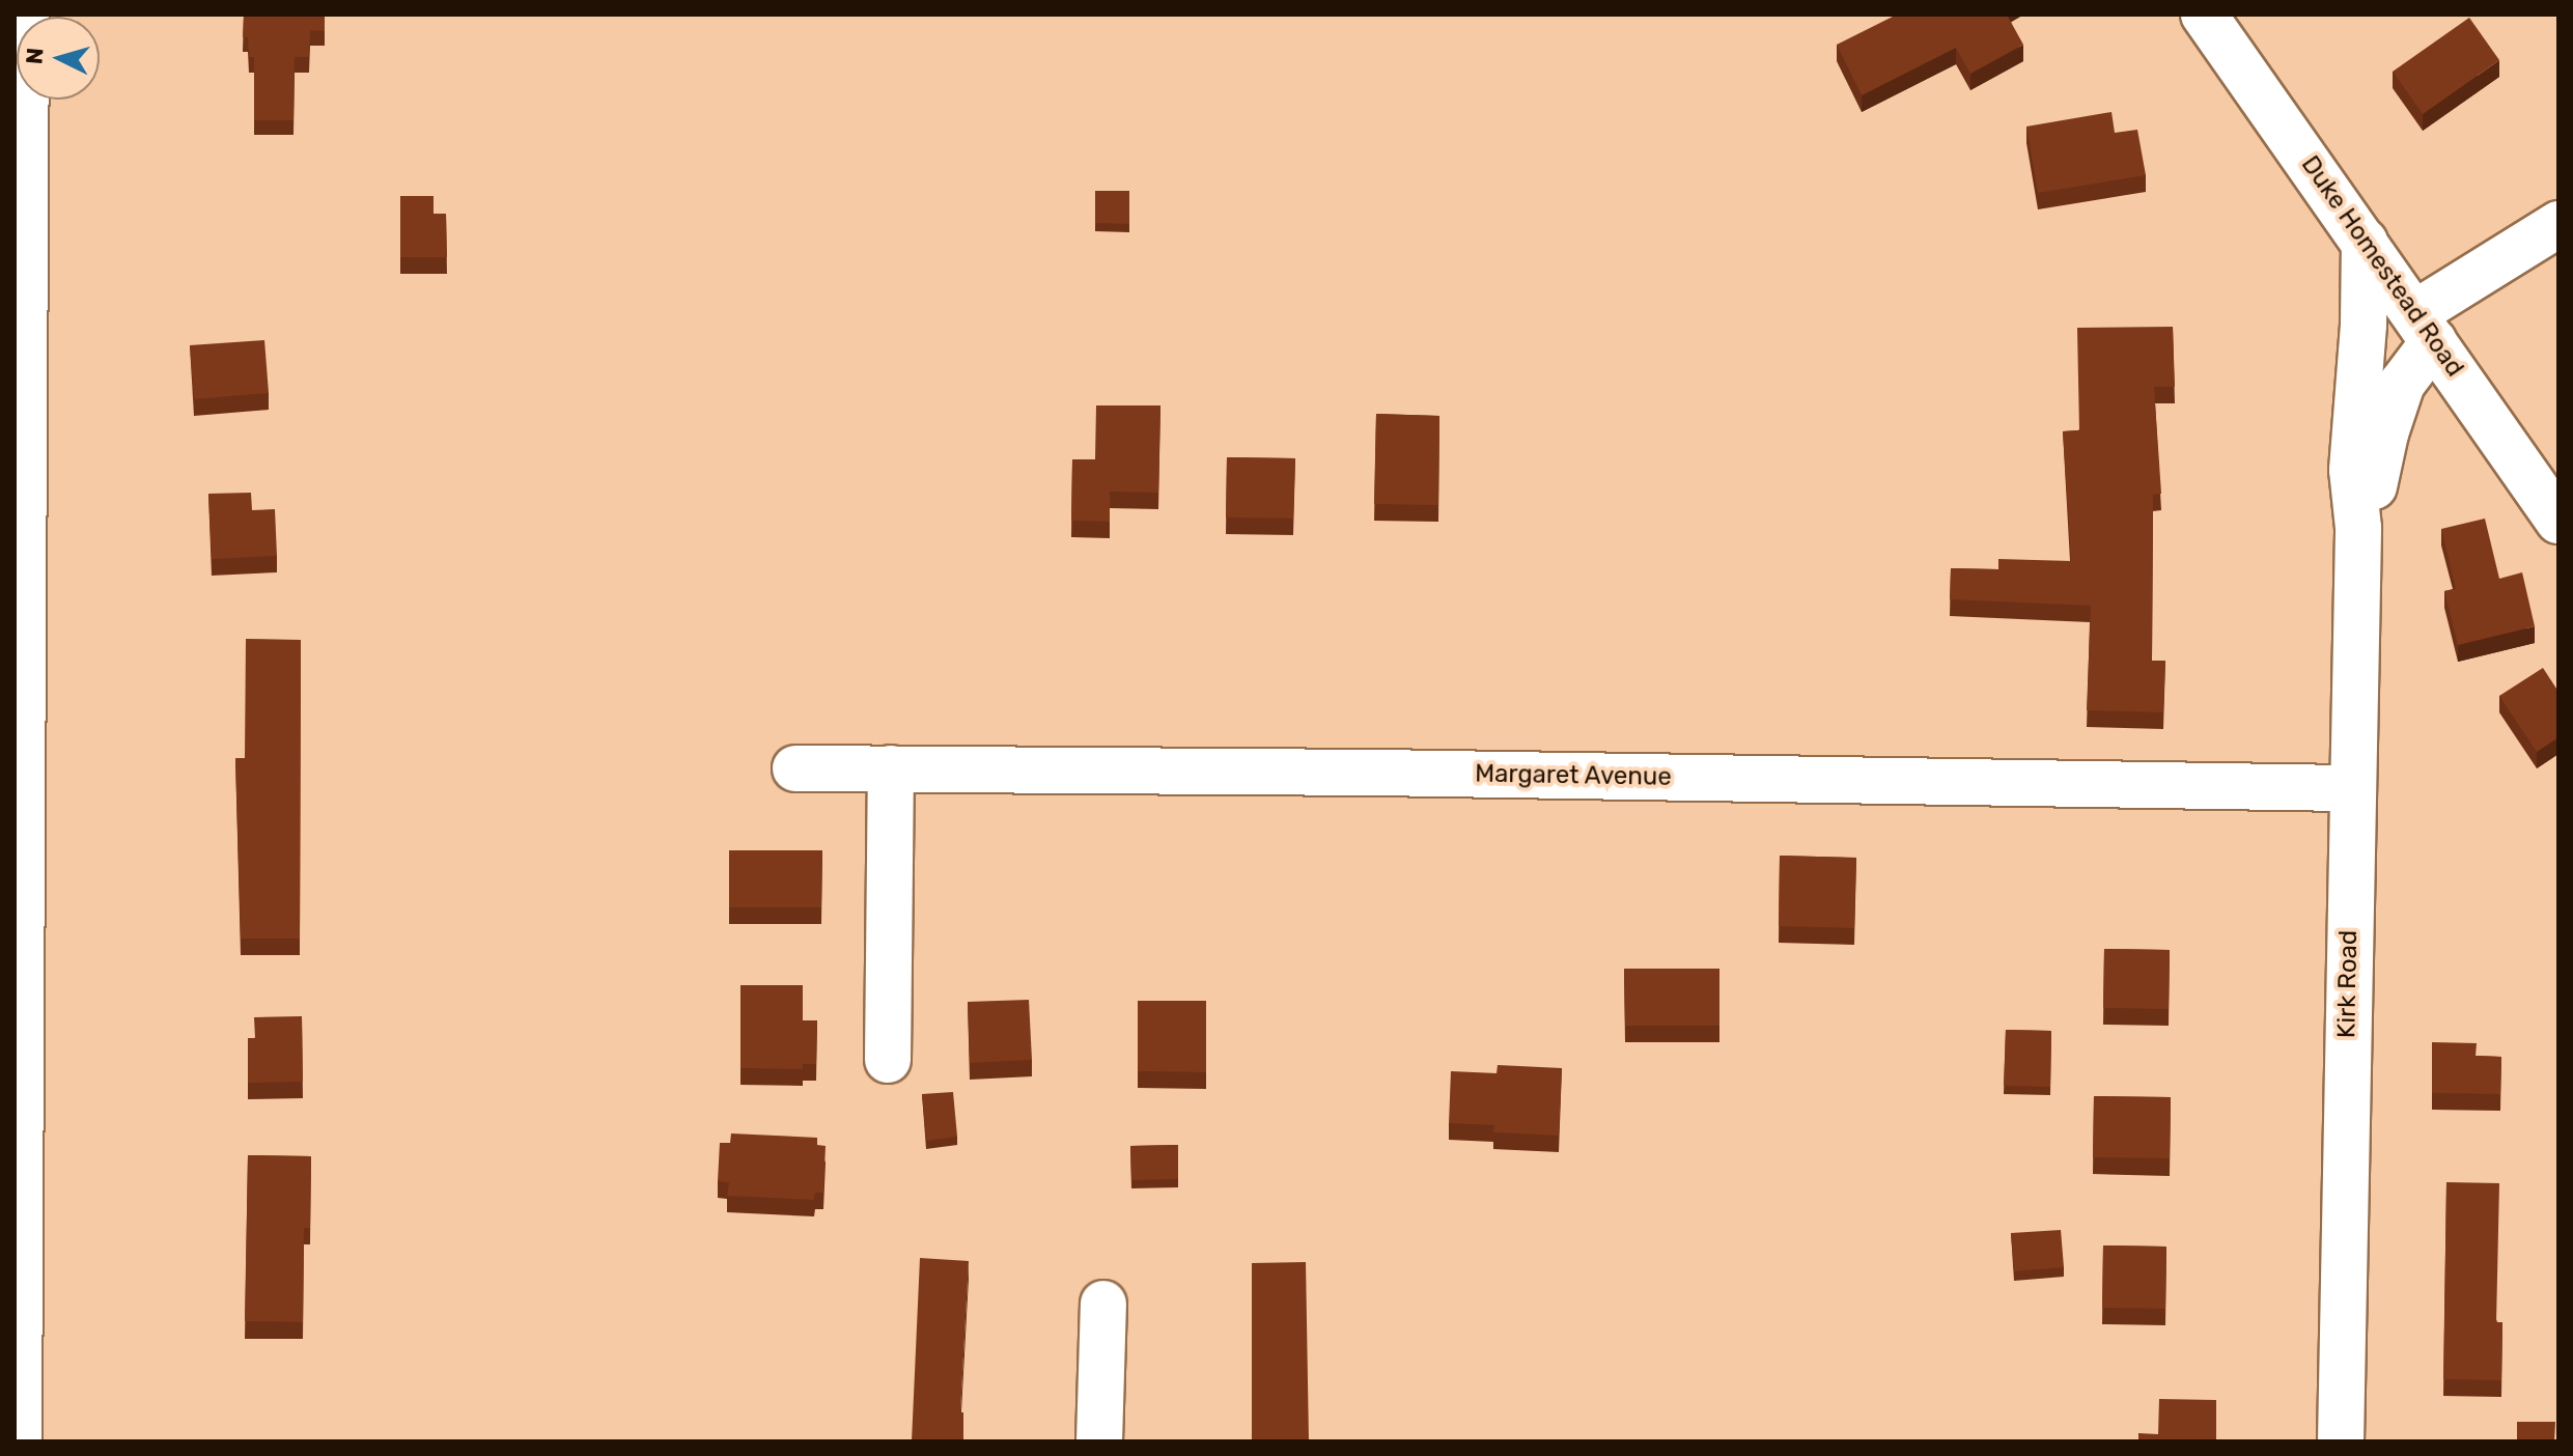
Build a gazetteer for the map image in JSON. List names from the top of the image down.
{
  "streets": {
    "street": ["Duke Homestead Road", "Margaret Avenue", "Kirk Road"]
  },
  "crossings": [
    ["Duke Homestead Road", "Kirk Road"],
    ["Margaret Avenue", "Kirk Road"]
  ],
  "north": "left"
}
